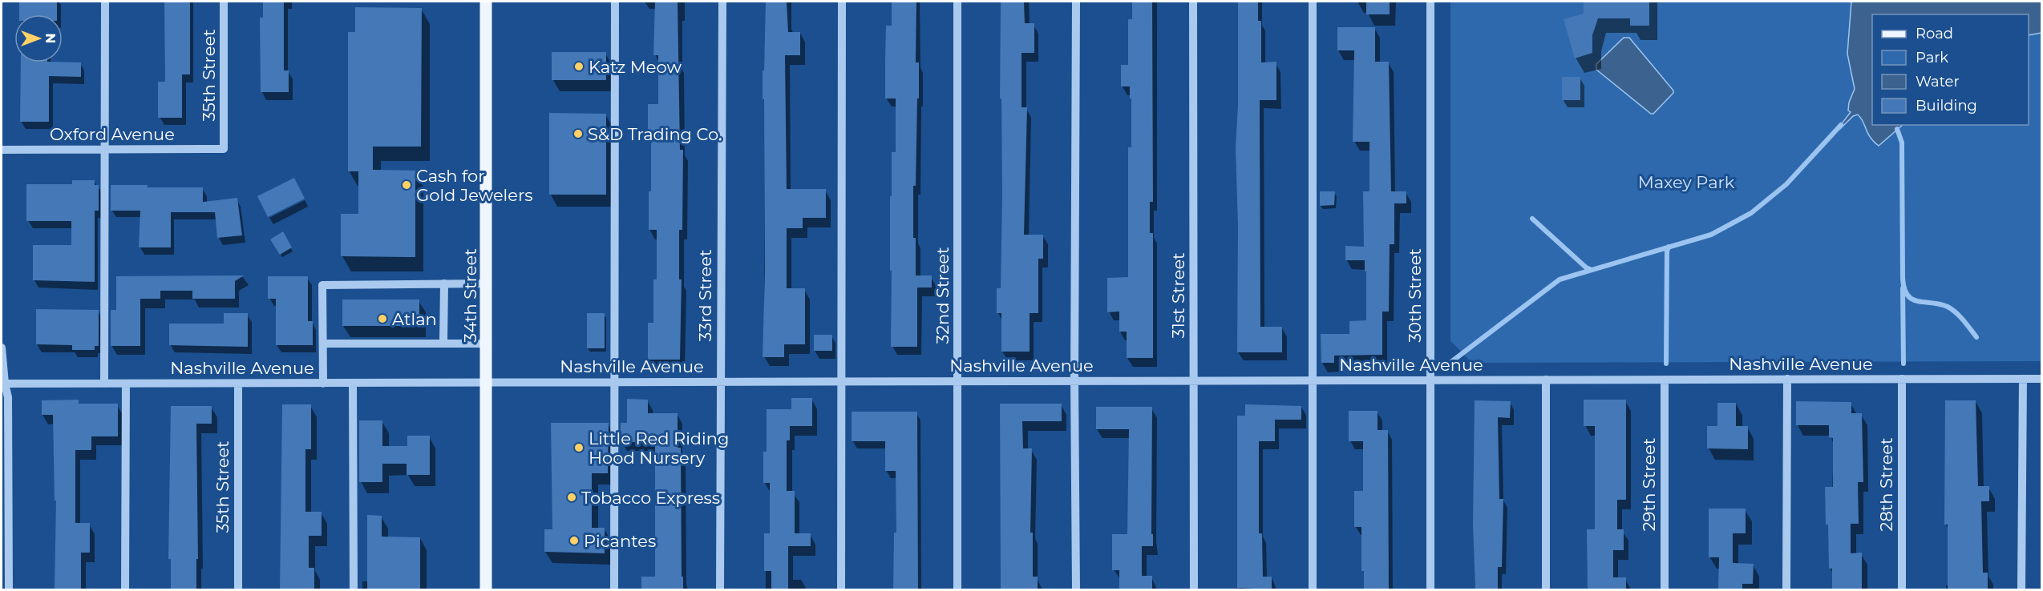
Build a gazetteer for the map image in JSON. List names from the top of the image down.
{
  "streets": {
    "main road": ["34th Street"],
    "street": [
      "35th Street",
      "Oxford Avenue",
      "33rd Street",
      "32nd Street",
      "31st Street",
      "30th Street",
      "Nashville Avenue",
      "29th Street",
      "28th Street"
    ]
  },
  "crossings": [
    ["35th Street", "Oxford Avenue"],
    ["35th Street", "Nashville Avenue"],
    ["34th Street", "Nashville Avenue"],
    ["33rd Street", "Nashville Avenue"],
    ["32nd Street", "Nashville Avenue"],
    ["31st Street", "Nashville Avenue"],
    ["30th Street", "Nashville Avenue"],
    ["Nashville Avenue", "29th Street"],
    ["Nashville Avenue", "28th Street"]
  ],
  "parks": ["Maxey Park"],
  "places": [
    "Katz Meow",
    "S&D Trading Co.",
    "Cash for Gold Jewelers",
    "Atlan",
    "Little Red Riding Hood Nursery",
    "Tobacco Express",
    "Picantes"
  ],
  "legend": [
    "Road",
    "Park",
    "Water",
    "Building"
  ],
  "north": "right"
}
